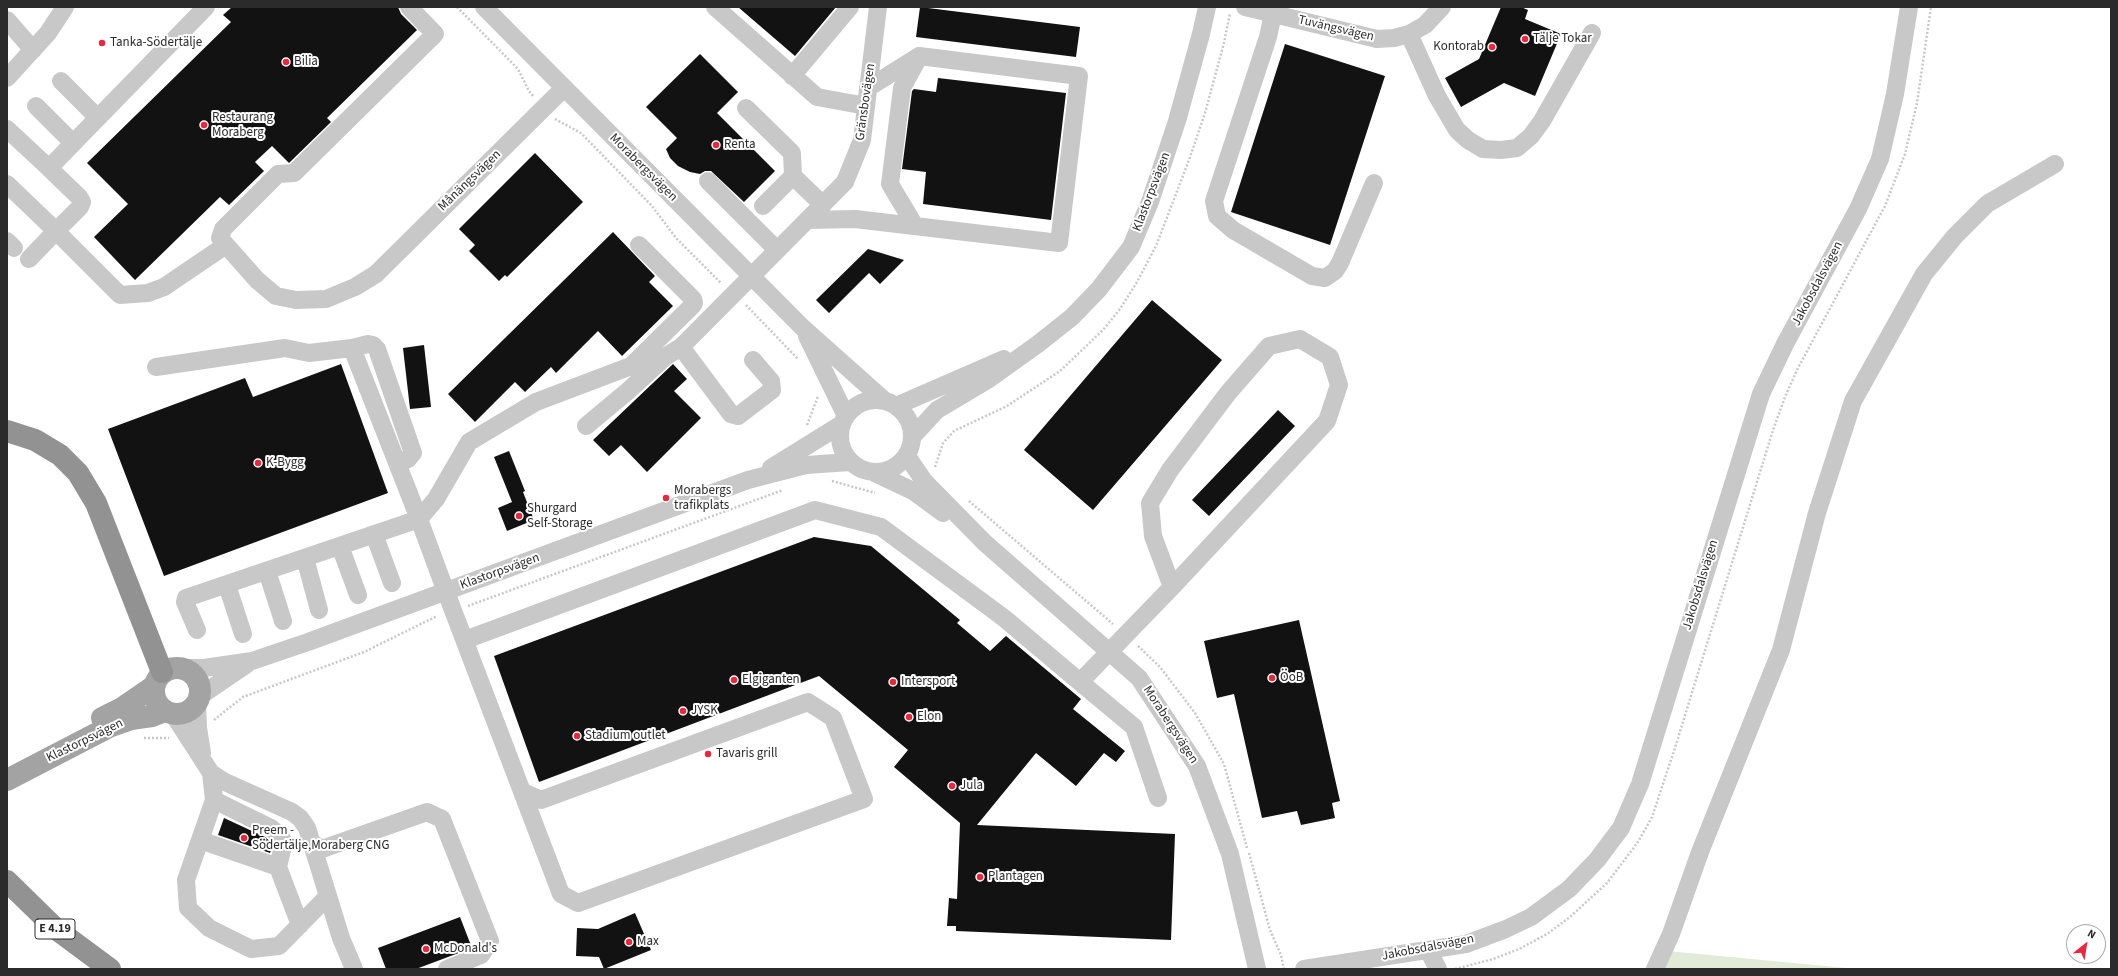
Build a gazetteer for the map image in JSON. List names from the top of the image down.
{
  "streets": {
    "highway": ["E 4.19"],
    "main road": ["Klastorpsvägen"],
    "street": [
      "Tuvängsvägen",
      "Gränsbovägen",
      "Morabergsvägen",
      "Månängsvägen",
      "Jakobsdalsvägen"
    ]
  },
  "crossings": [
    ["Gränsbovägen", "Morabergsvägen"],
    ["Morabergsvägen", "Månängsvägen"],
    ["Morabergsvägen", "Klastorpsvägen"]
  ],
  "places": [
    "Tälje Tokar",
    "Tanka-Södertälje",
    "Kontorab",
    "Bilia",
    "Restaurang Moraberg",
    "Renta",
    "K-Bygg",
    "Morabergs trafikplats",
    "Shurgard Self-Storage",
    "ÖoB",
    "Elgiganten",
    "Intersport",
    "JYSK",
    "Elon",
    "Stadium outlet",
    "Tavaris grill",
    "Jula",
    "Preem - Södertälje,Moraberg CNG",
    "Plantagen",
    "Max",
    "McDonald's"
  ],
  "north": "top right"
}
